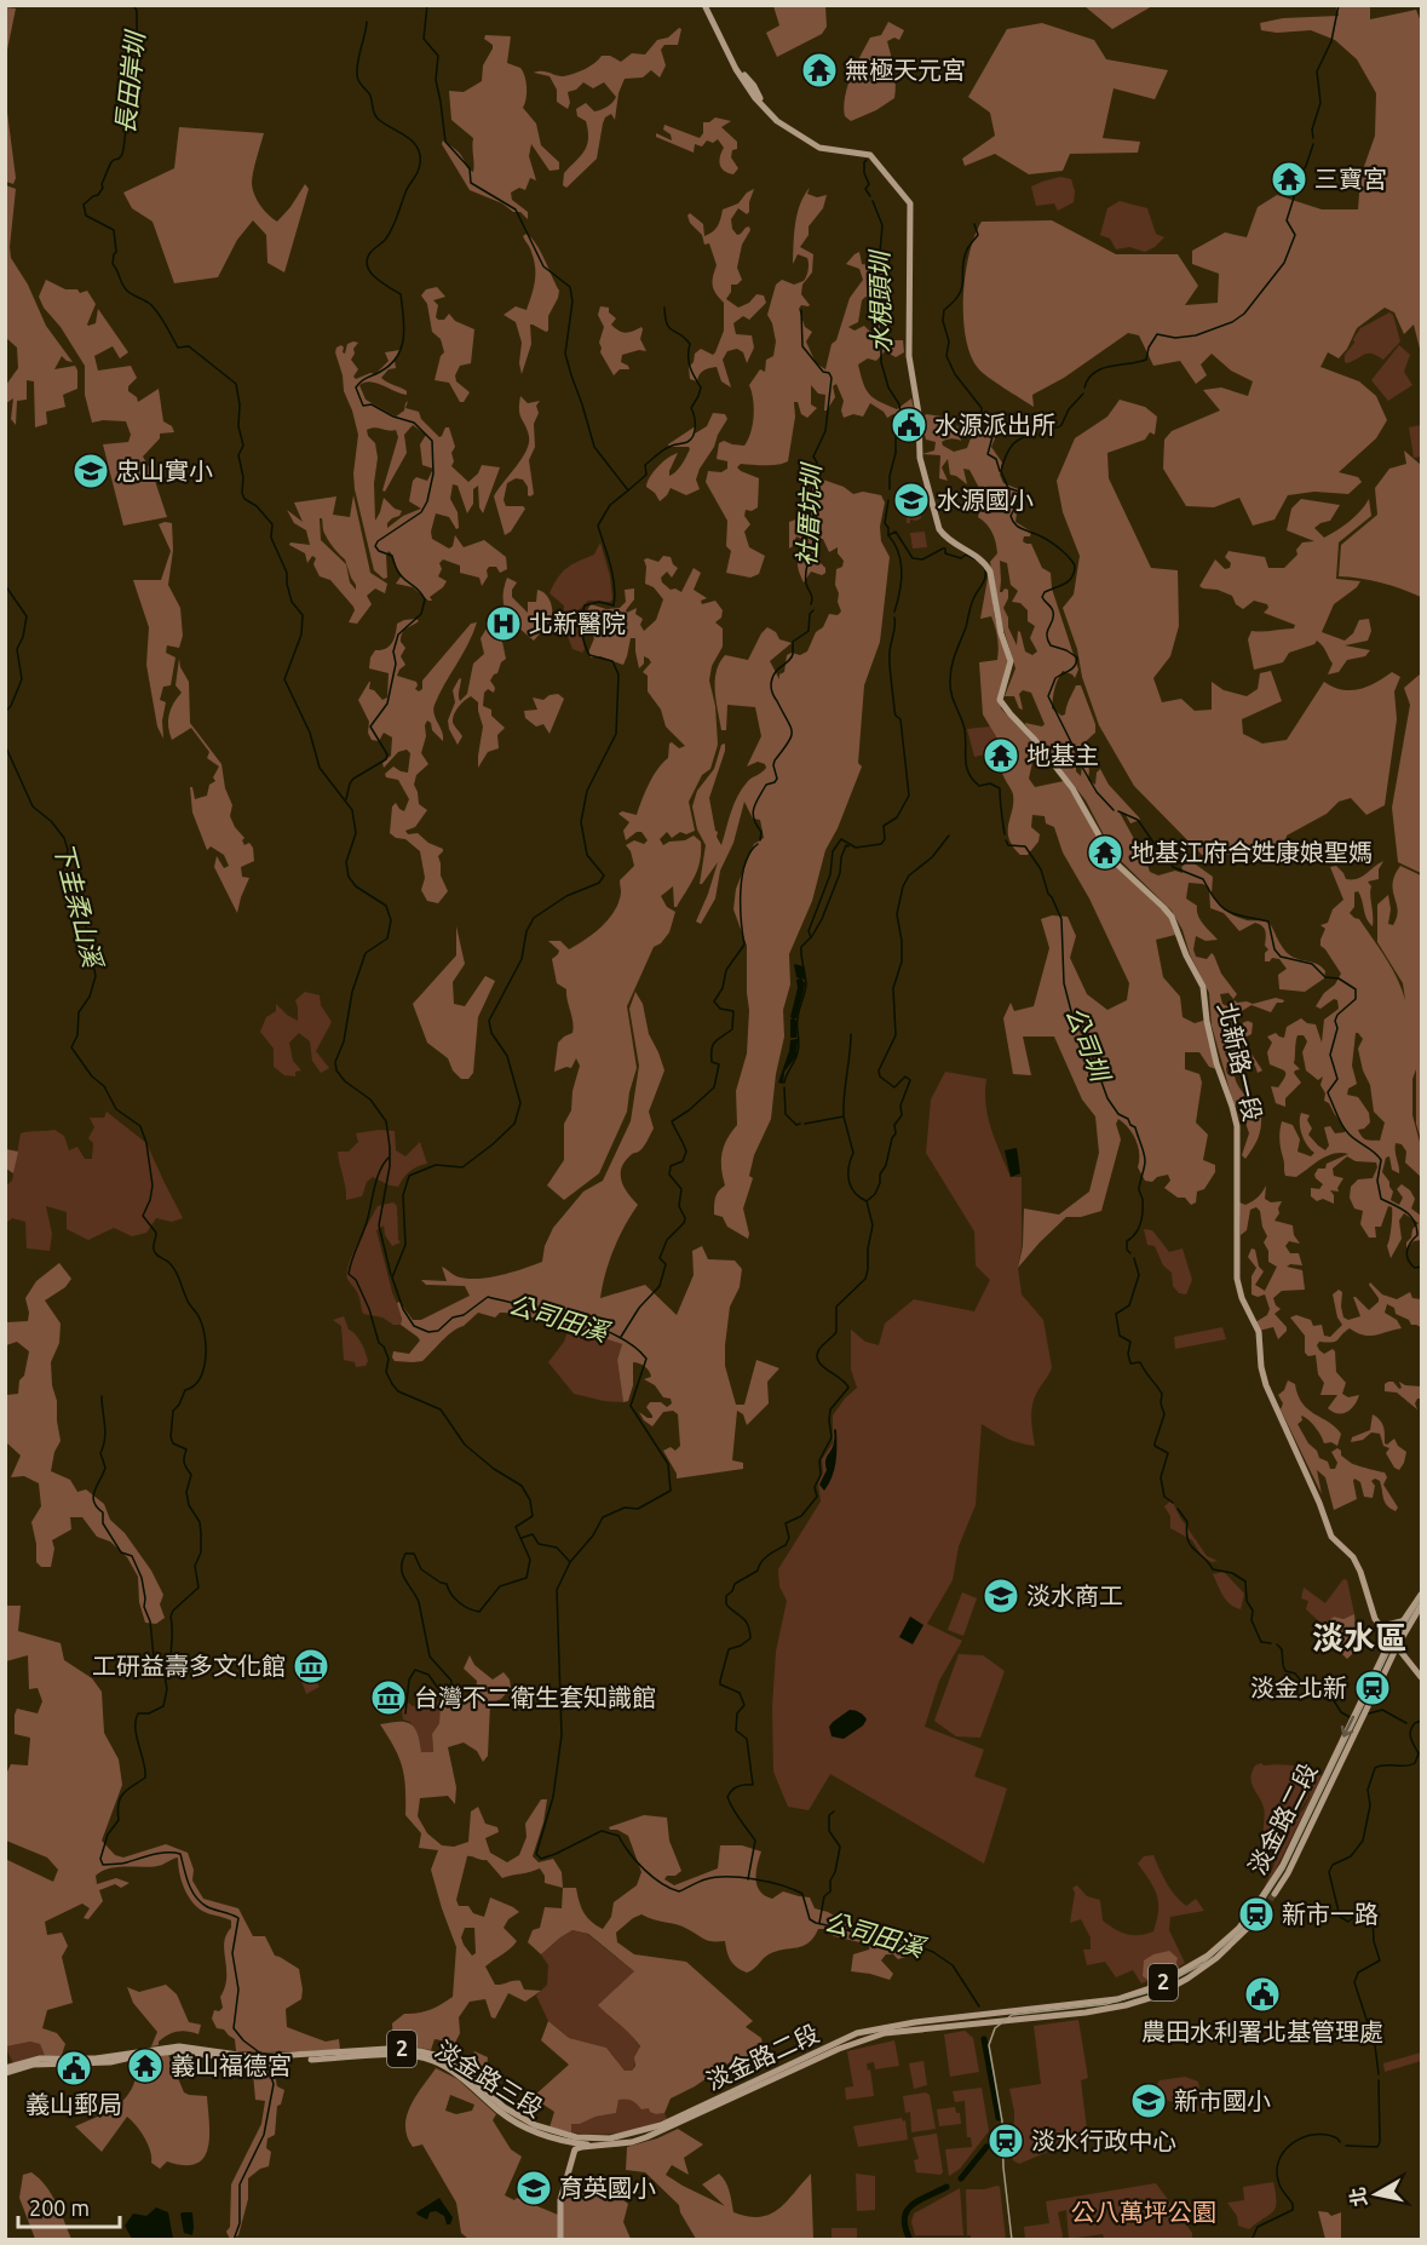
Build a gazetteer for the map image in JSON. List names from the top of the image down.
{
  "streets": {
    "main road": [
      "北新路一段",
      "淡金路二段",
      "2",
      "淡金路三段"
    ]
  },
  "crossings": [
    ["北新路一段", "淡金路二段"],
    ["北新路一段", "2"],
    ["淡金路二段", "2"],
    ["淡金路二段", "淡金路三段"],
    ["2", "淡金路三段"]
  ],
  "districts": ["淡水區"],
  "water": [
    "長田岸圳",
    "水梘頭圳",
    "社厝坑圳",
    "下圭柔山溪",
    "公司圳",
    "公司田溪"
  ],
  "parks": ["公八萬坪公園"],
  "places": {
    "temple": [
      "無極天元宮",
      "三寶宮",
      "地基主",
      "地基江府合姓康娘聖媽",
      "義山福德宮"
    ],
    "public building": ["水源派出所", "農田水利署北基管理處", "義山郵局"],
    "school or university": [
      "忠山實小",
      "水源國小",
      "淡水商工",
      "新市國小",
      "育英國小"
    ],
    "hospital": ["北新醫院"],
    "museum": ["工研益壽多文化館", "台灣不二衛生套知識館"],
    "station": ["淡金北新", "新市一路", "淡水行政中心"]
  },
  "scale_bar": "200 m",
  "north": "left"
}
